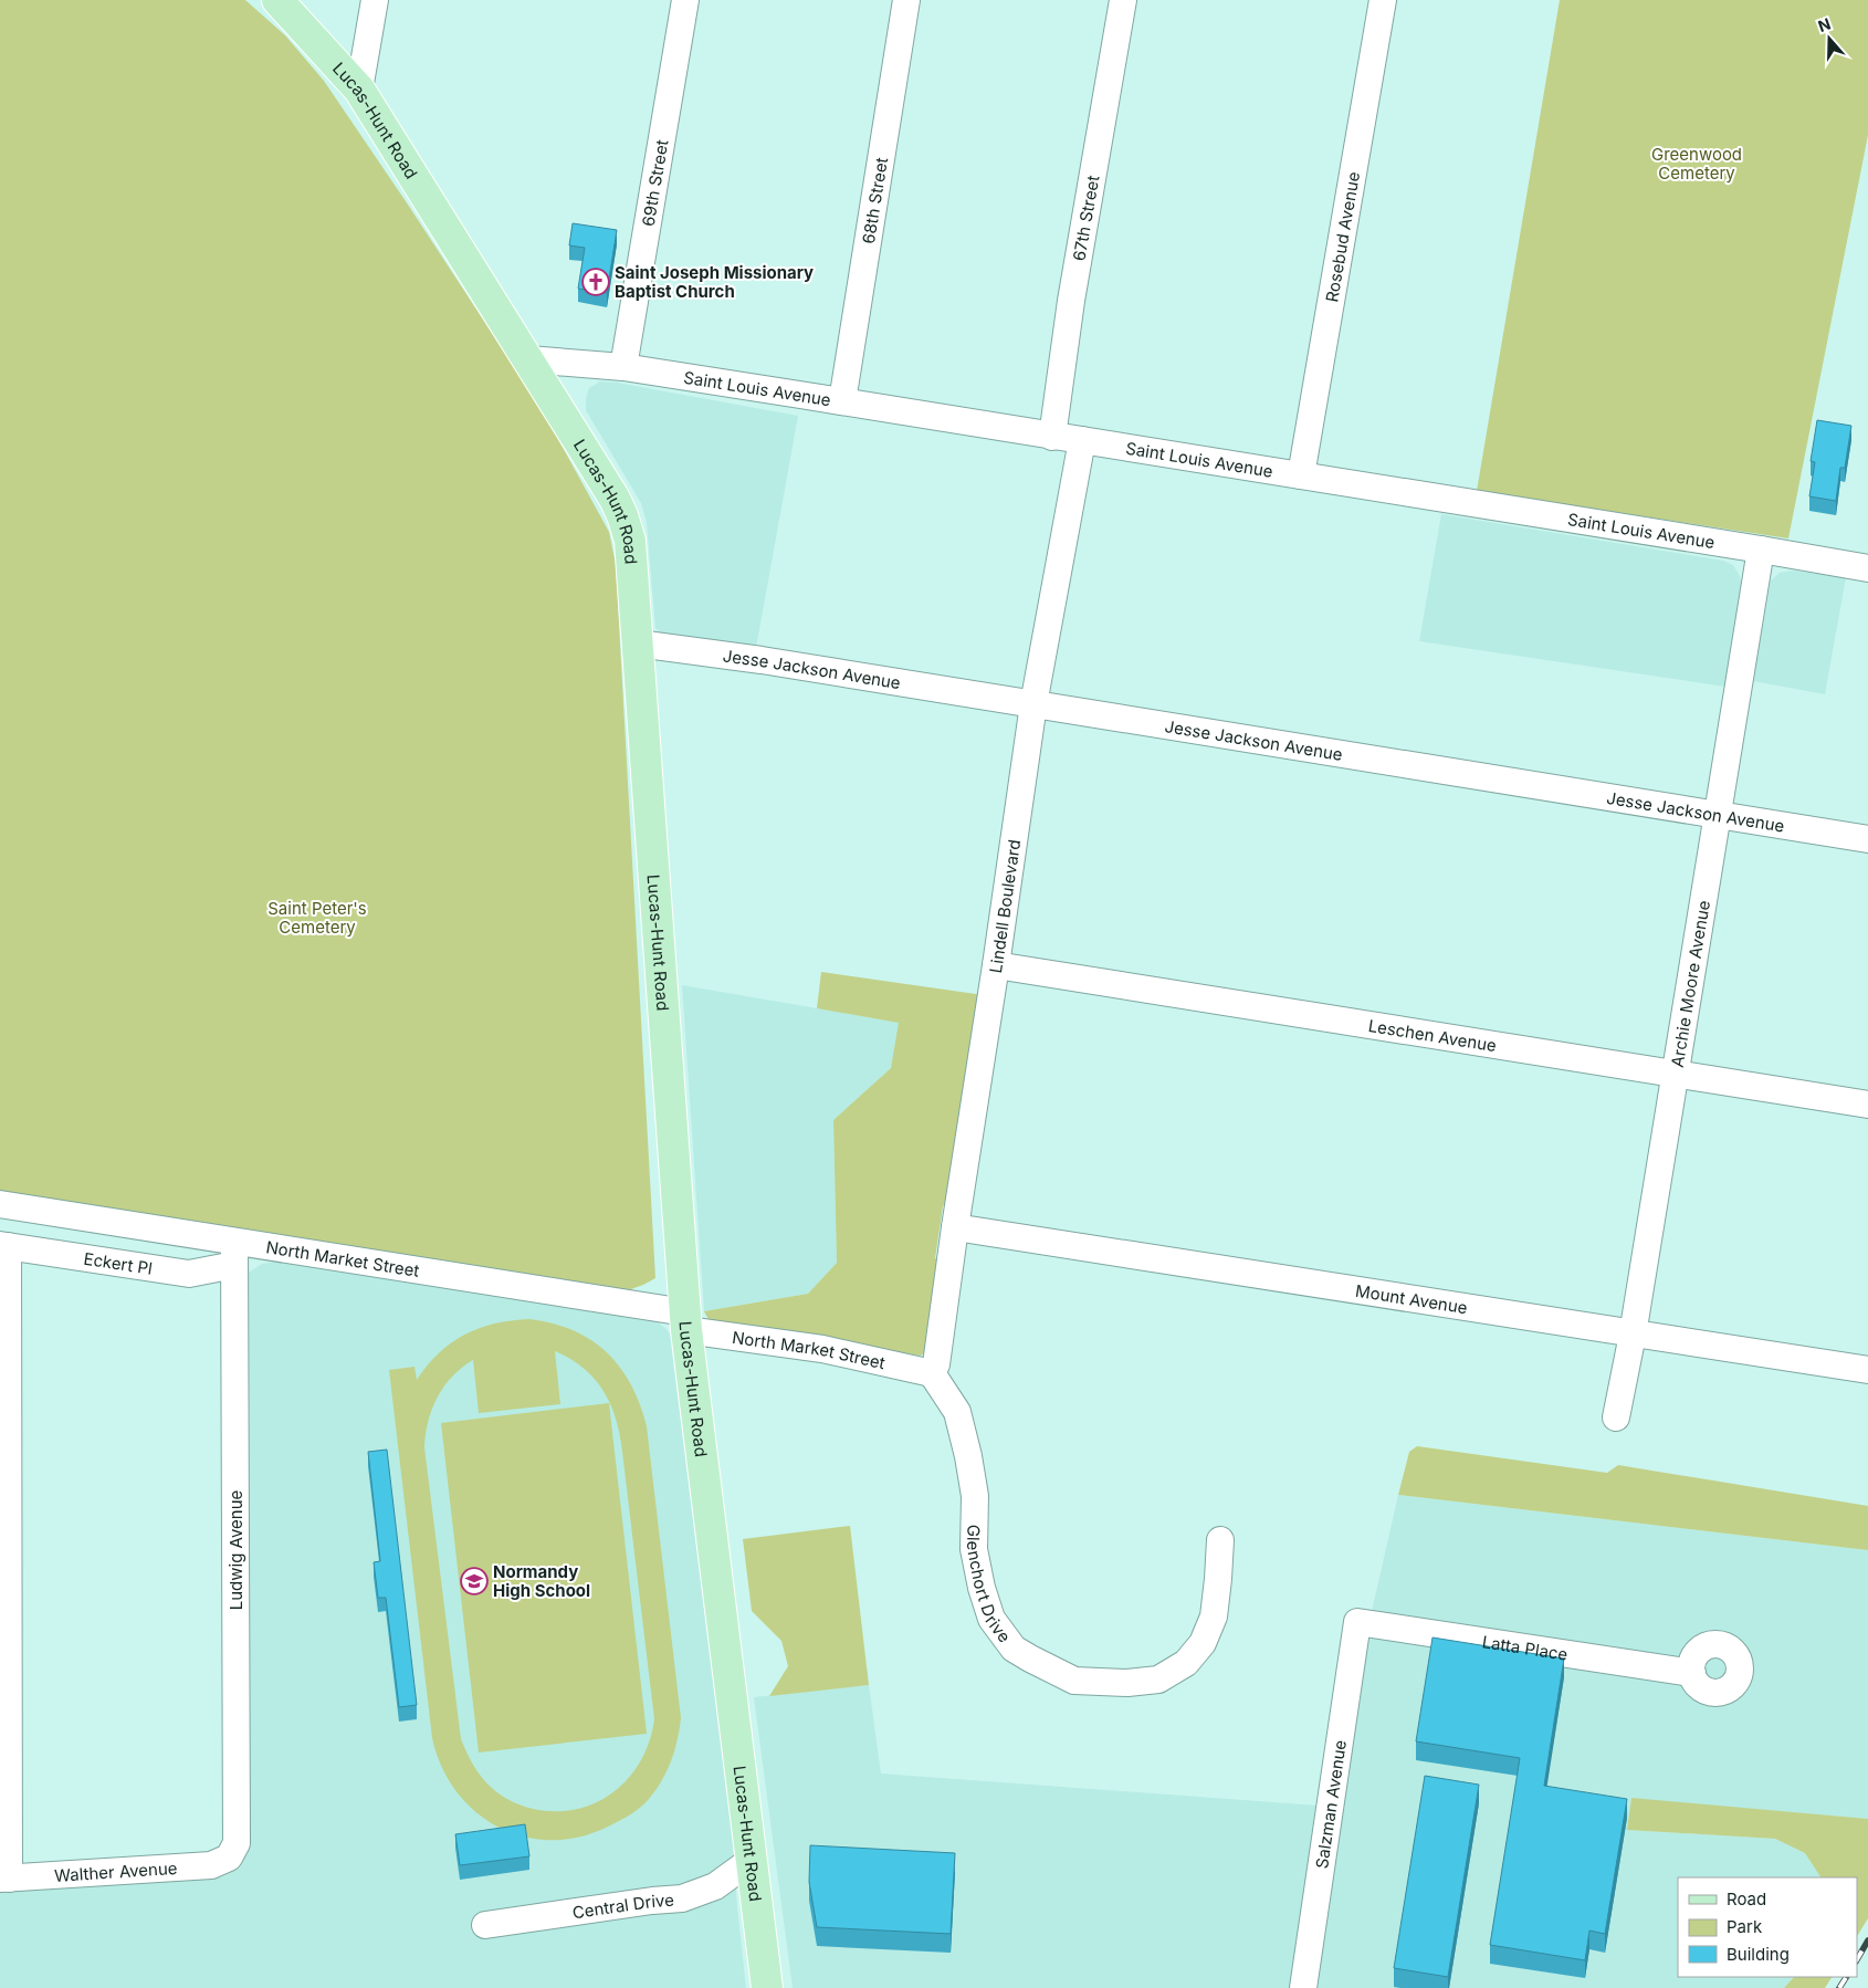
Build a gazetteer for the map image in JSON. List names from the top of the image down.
{
  "streets": {
    "main road": ["Lucas-Hunt Road"],
    "street": [
      "69th Street",
      "68th Street",
      "67th Street",
      "Rosebud Avenue",
      "Saint Louis Avenue",
      "Jesse Jackson Avenue",
      "Lindell Boulevard",
      "Archie Moore Avenue",
      "Leschen Avenue",
      "North Market Street",
      "Eckert Pl",
      "Mount Avenue",
      "Ludwig Avenue",
      "Glenchort Drive",
      "Latta Place",
      "Salzman Avenue",
      "Walther Avenue",
      "Central Drive"
    ]
  },
  "crossings": [
    ["Lucas-Hunt Road", "Saint Louis Avenue"],
    ["Lucas-Hunt Road", "Jesse Jackson Avenue"],
    ["Lucas-Hunt Road", "North Market Street"],
    ["Lucas-Hunt Road", "Central Drive"],
    ["69th Street", "Saint Louis Avenue"],
    ["68th Street", "Saint Louis Avenue"],
    ["67th Street", "Saint Louis Avenue"],
    ["Rosebud Avenue", "Saint Louis Avenue"],
    ["Saint Louis Avenue", "Lindell Boulevard"],
    ["Saint Louis Avenue", "Archie Moore Avenue"],
    ["Jesse Jackson Avenue", "Lindell Boulevard"],
    ["Jesse Jackson Avenue", "Archie Moore Avenue"],
    ["Lindell Boulevard", "Leschen Avenue"],
    ["Lindell Boulevard", "North Market Street"],
    ["Lindell Boulevard", "Mount Avenue"],
    ["Lindell Boulevard", "Glenchort Drive"],
    ["Archie Moore Avenue", "Leschen Avenue"],
    ["Archie Moore Avenue", "Mount Avenue"],
    ["North Market Street", "Eckert Pl"],
    ["North Market Street", "Ludwig Avenue"],
    ["North Market Street", "Glenchort Drive"],
    ["Eckert Pl", "Ludwig Avenue"],
    ["Ludwig Avenue", "Walther Avenue"],
    ["Latta Place", "Salzman Avenue"]
  ],
  "parks": ["Greenwood Cemetery", "Saint Peter's Cemetery"],
  "places": {
    "church": ["Saint Joseph Missionary Baptist Church"],
    "school or university": ["Normandy High School"]
  },
  "legend": ["Road", "Park", "Building"],
  "north": "top"
}
